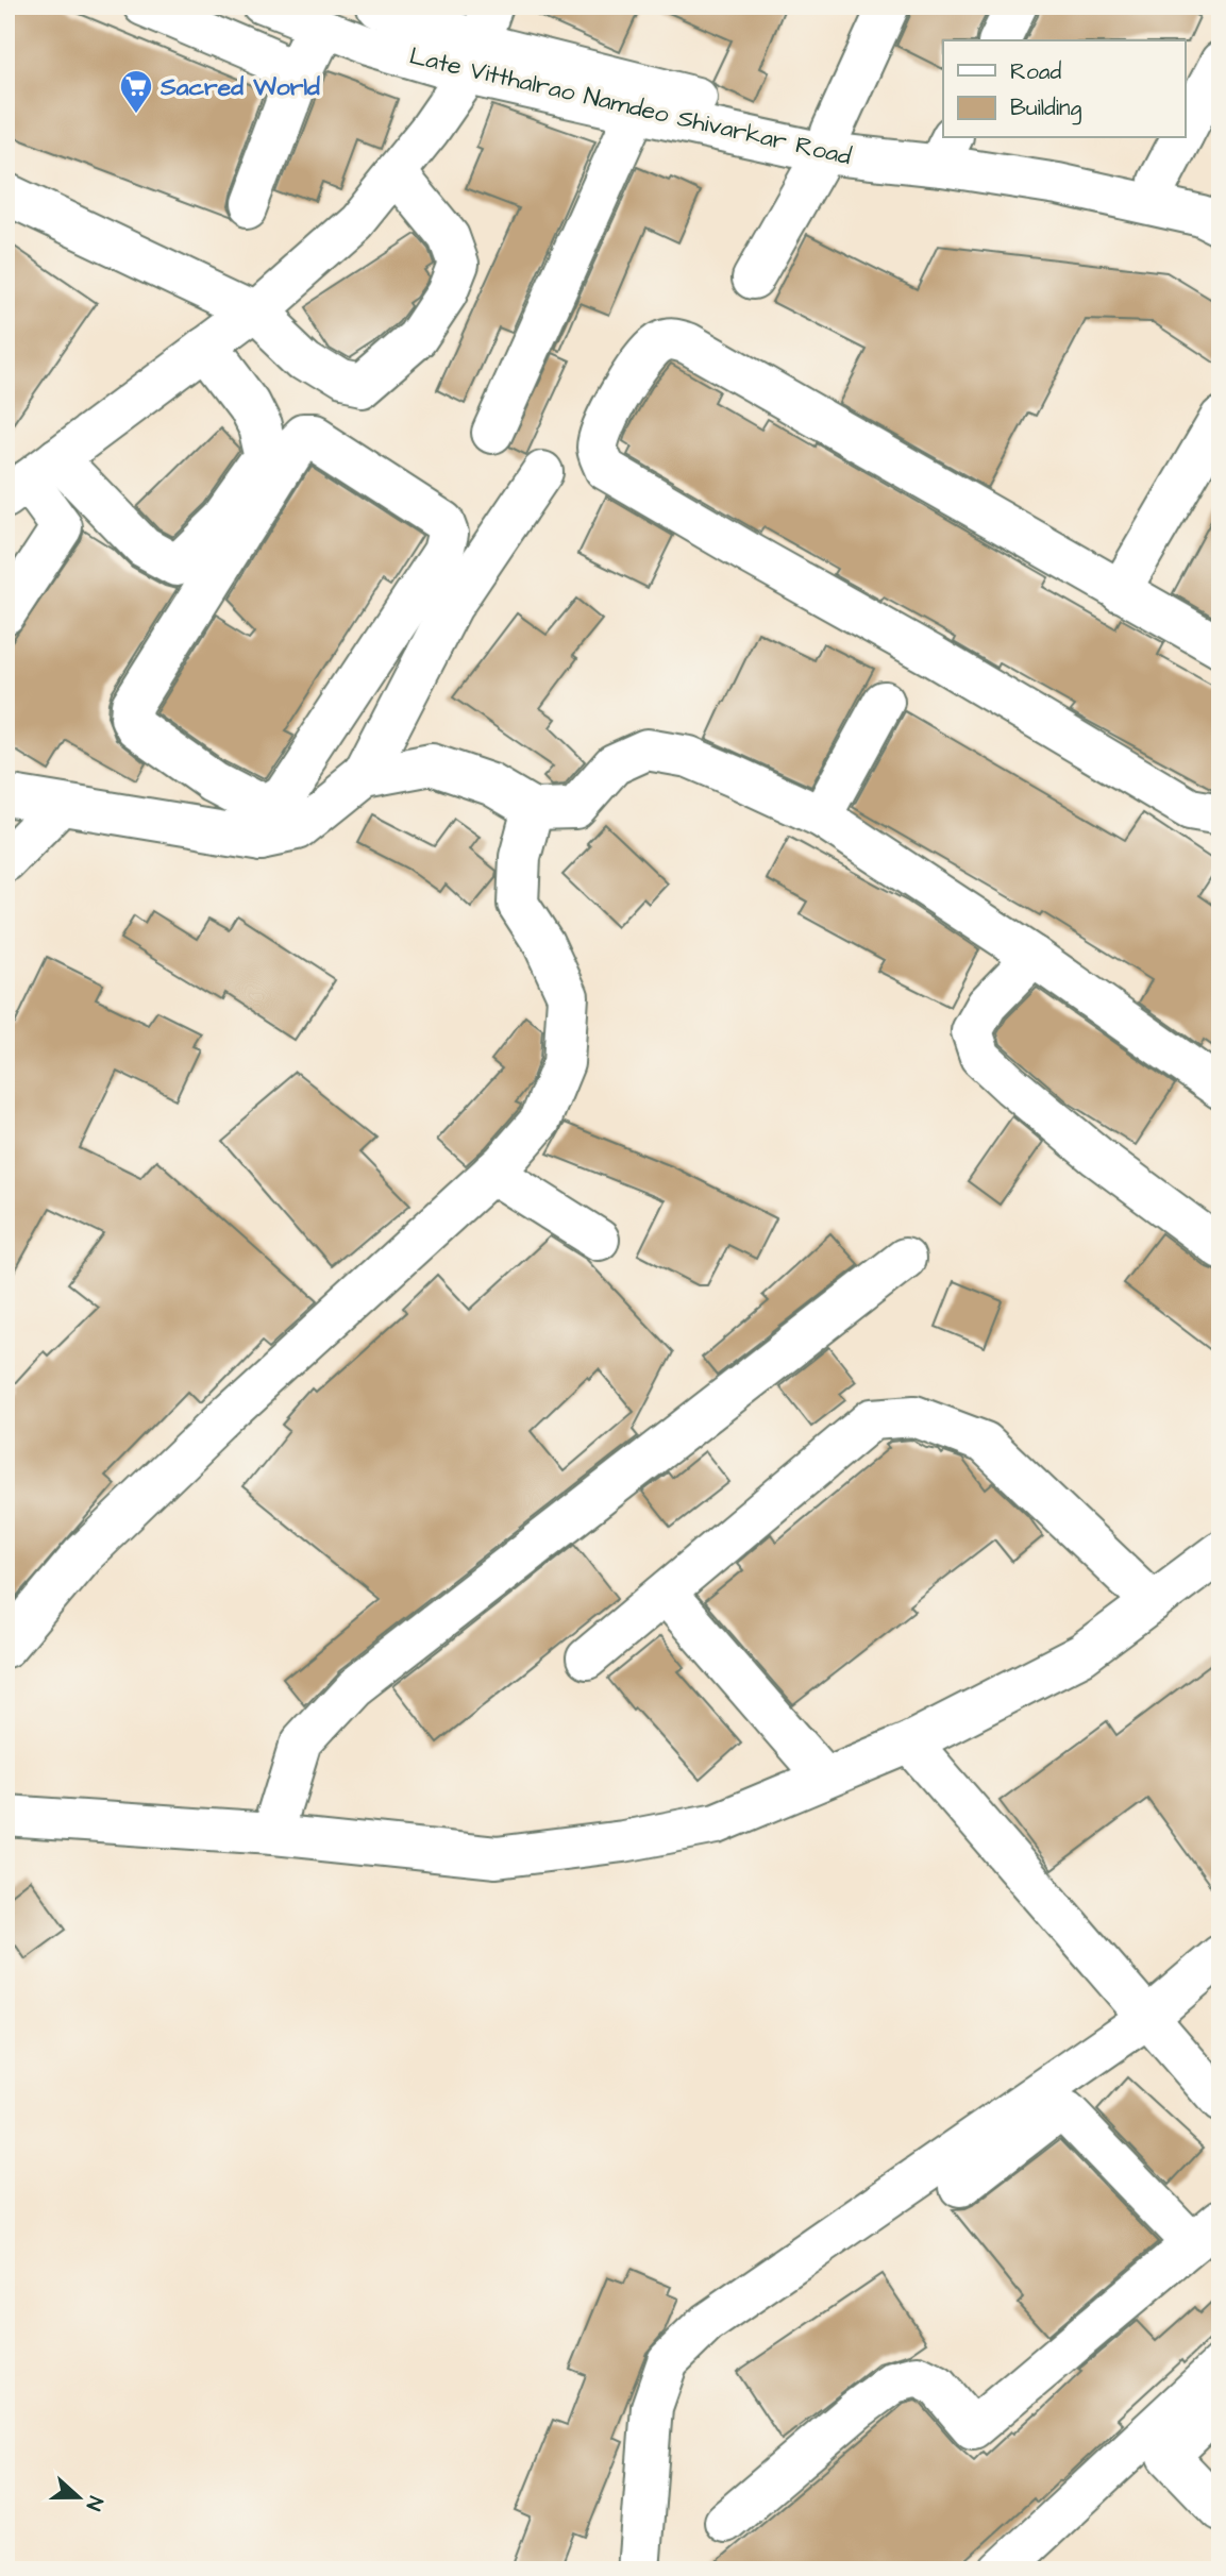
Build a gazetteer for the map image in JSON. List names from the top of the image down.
{
  "streets": {
    "street": ["Late Vitthalrao Namdeo Shivarkar Road"]
  },
  "places": {
    "supermarket": ["Sacred World"]
  },
  "legend": ["Road", "Building"],
  "north": "right"
}
